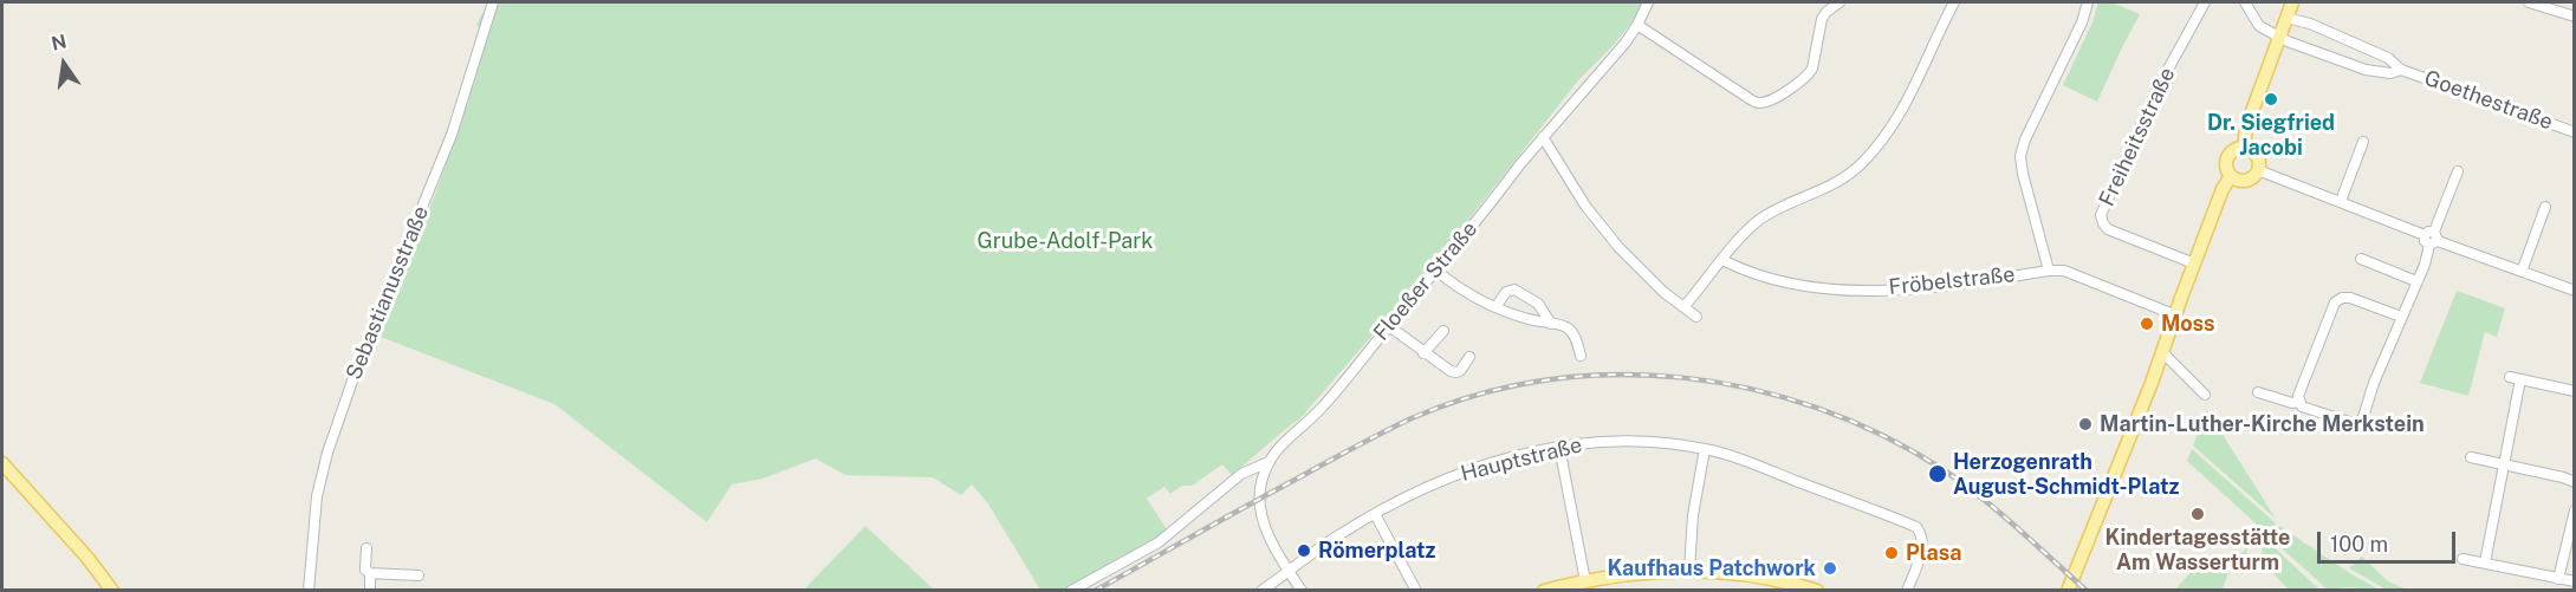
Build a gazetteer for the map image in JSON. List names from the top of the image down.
{
  "streets": {
    "street": [
      "Goethestraße",
      "Freiheitsstraße",
      "Floeßer Straße",
      "Fröbelstraße",
      "Sebastianusstraße",
      "Hauptstraße"
    ]
  },
  "crossings": [
    ["Floeßer Straße", "Hauptstraße"]
  ],
  "parks": ["Grube-Adolf-Park"],
  "places": [
    "Dr. Siegfried Jacobi",
    "Moss",
    "Martin-Luther-Kirche Merkstein",
    "Herzogenrath August-Schmidt-Platz",
    "Kindertagesstätte Am Wasserturm",
    "Römerplatz",
    "Plasa",
    "Kaufhaus Patchwork"
  ],
  "scale_bar": "100 m",
  "north": "top"
}
